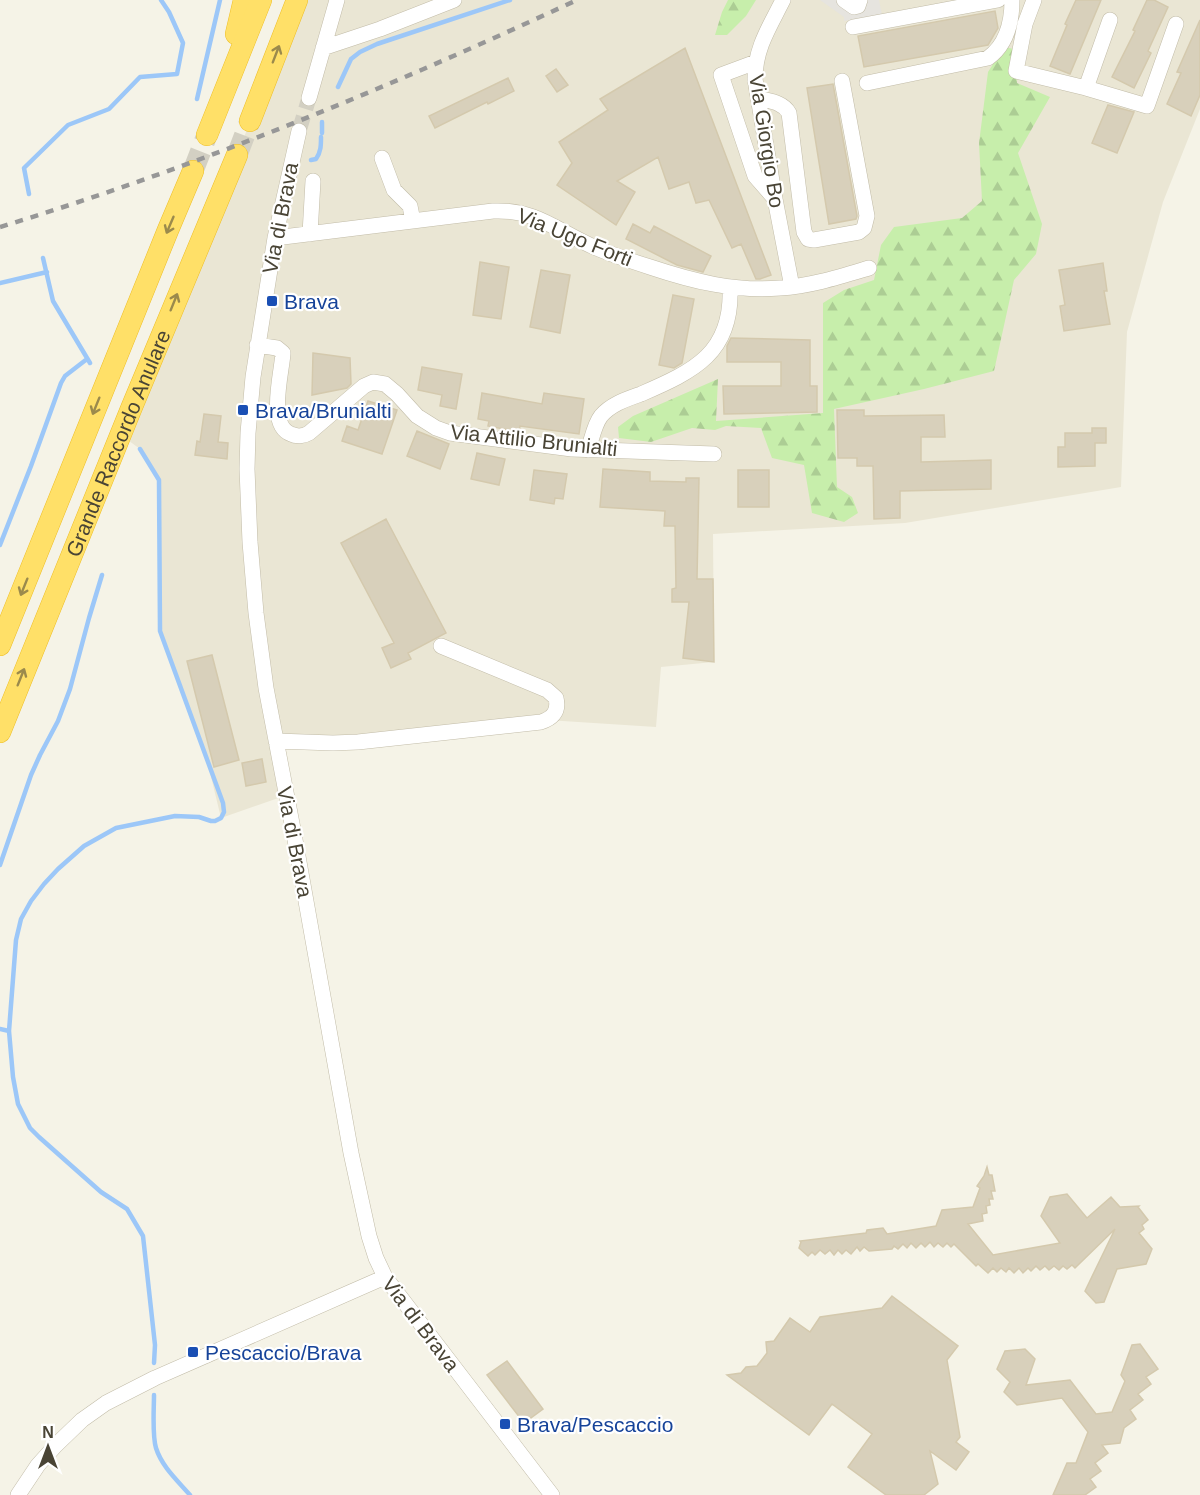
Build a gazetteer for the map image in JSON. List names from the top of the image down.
{
  "streets": {
    "highway": ["Grande Raccordo Anulare"],
    "street": [
      "Via Giorgio Bo",
      "Via di Brava",
      "Via Ugo Forti",
      "Via Attilio Brunialti"
    ]
  },
  "crossings": [
    ["Via Giorgio Bo", "Via Ugo Forti"],
    ["Via di Brava", "Via Ugo Forti"],
    ["Via di Brava", "Via Attilio Brunialti"]
  ],
  "places": {
    "transit": [
      "Brava",
      "Brava/Brunialti",
      "Pescaccio/Brava",
      "Brava/Pescaccio"
    ]
  },
  "north": "top"
}
